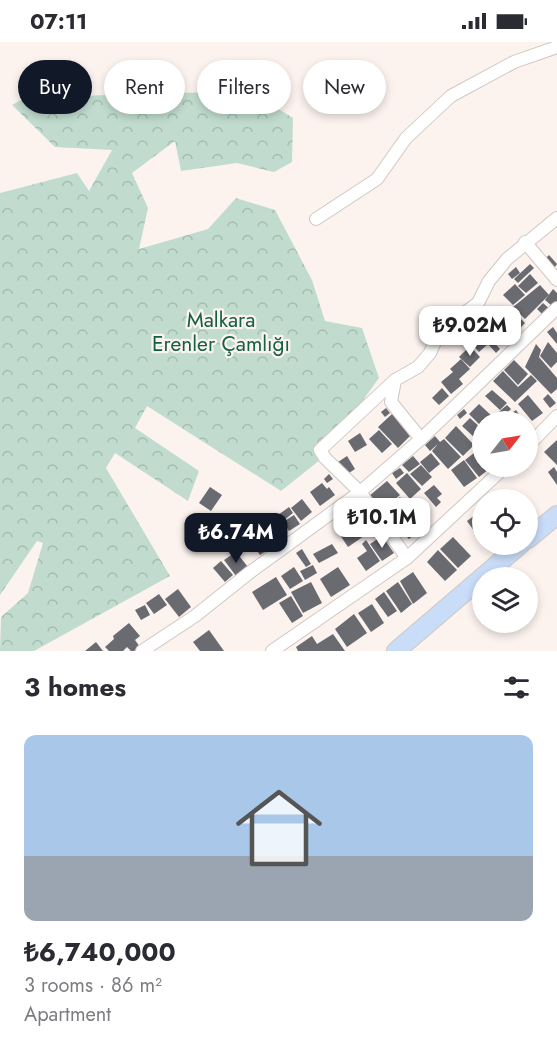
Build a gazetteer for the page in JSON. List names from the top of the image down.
{
  "parks": ["Malkara Erenler Çamlığı"],
  "north": "top right",
  "page": {
    "status": "07:11",
    "chip": [
      "Buy",
      "Rent",
      "Filters",
      "New"
    ],
    "price": ["₺9.02M", "₺10.1M", "₺6.74M"],
    "heading": "3 homes",
    "list": [
      {
        "name": "₺6,740,000",
        "note": "3 rooms · 86 m² · Apartment"
      }
    ]
  }
}
